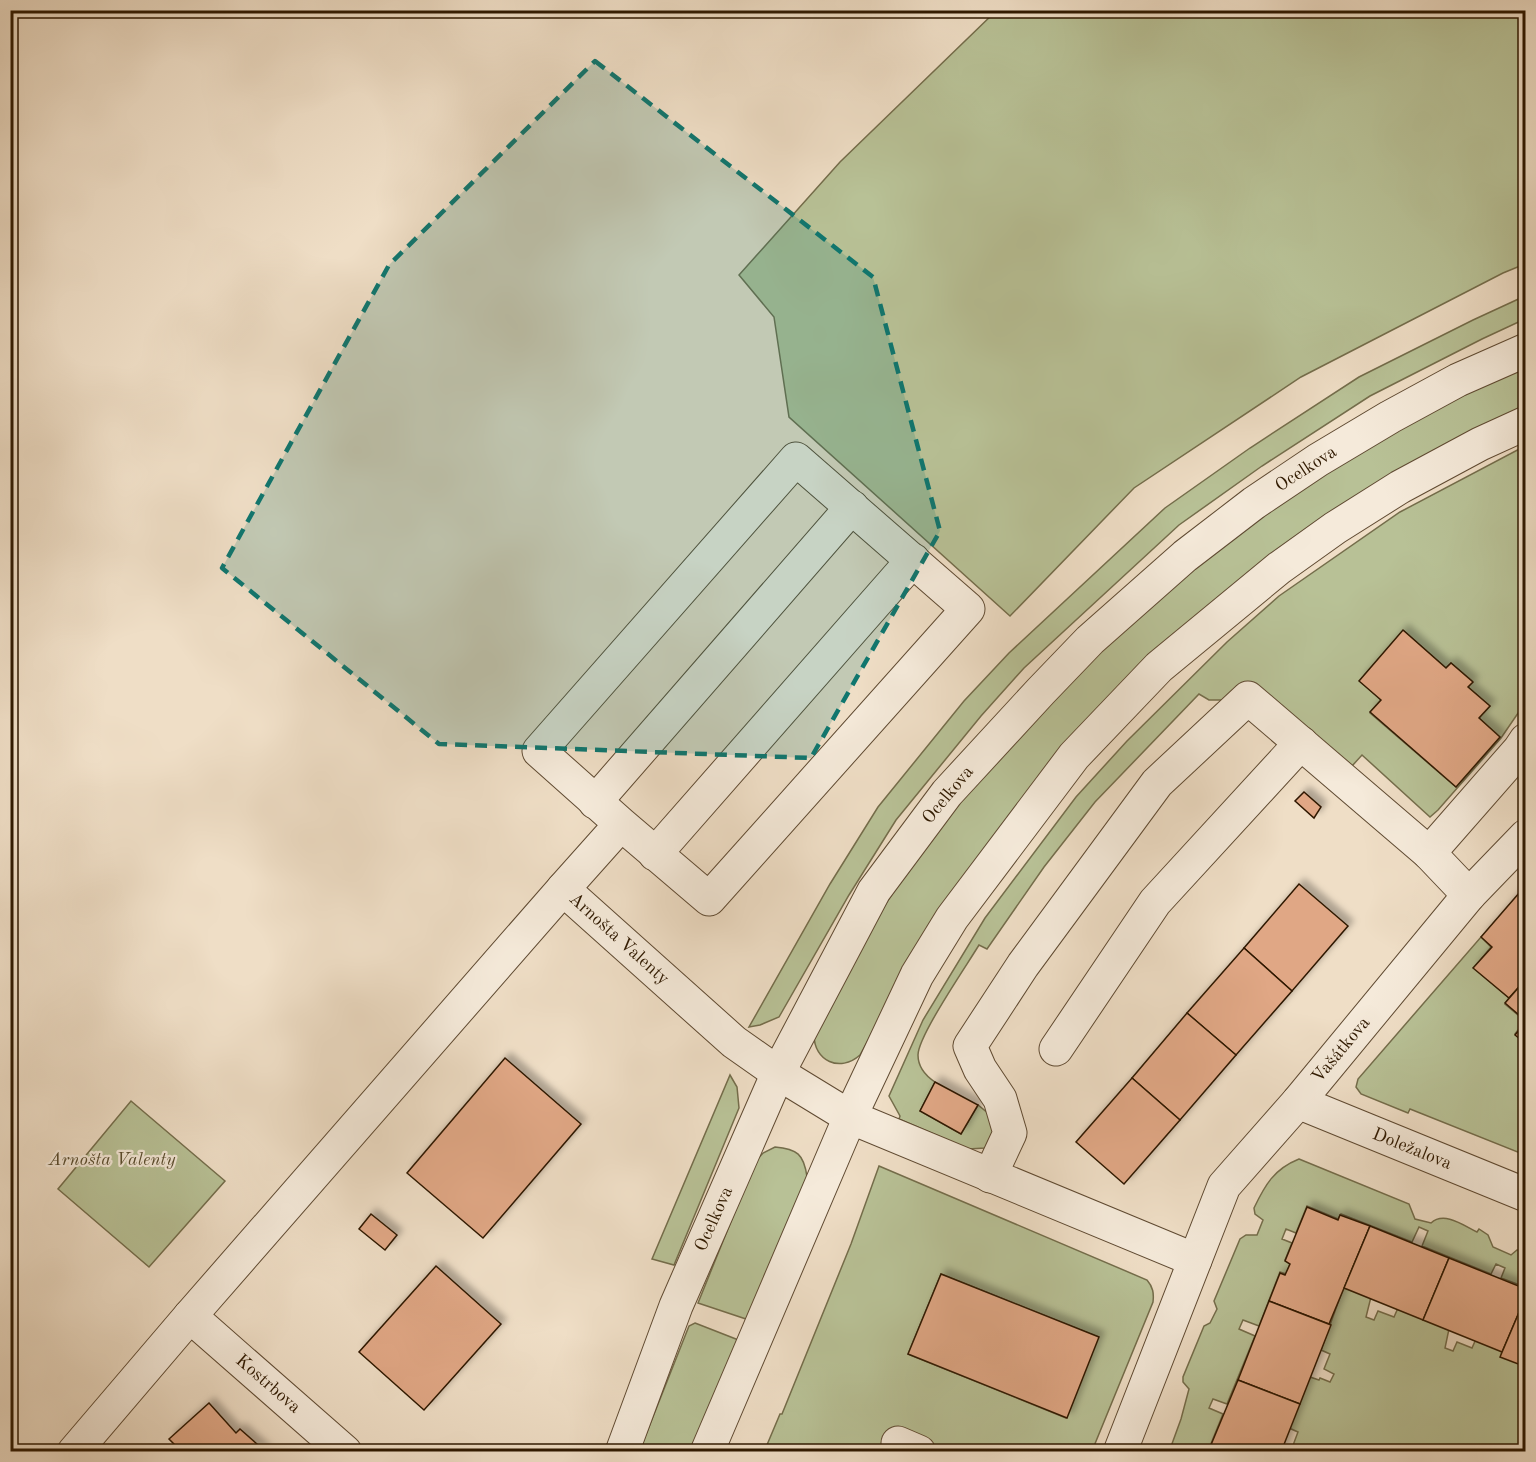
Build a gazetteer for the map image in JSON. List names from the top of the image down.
{
  "streets": {
    "street": [
      "Ocelkova",
      "Arnošta Valenty",
      "Vašátkova",
      "Doležalova",
      "Kostrbova"
    ]
  },
  "crossings": [
    ["Ocelkova", "Arnošta Valenty"],
    ["Arnošta Valenty", "Kostrbova"],
    ["Vašátkova", "Doležalova"]
  ],
  "parks": ["Arnošta Valenty"]
}
